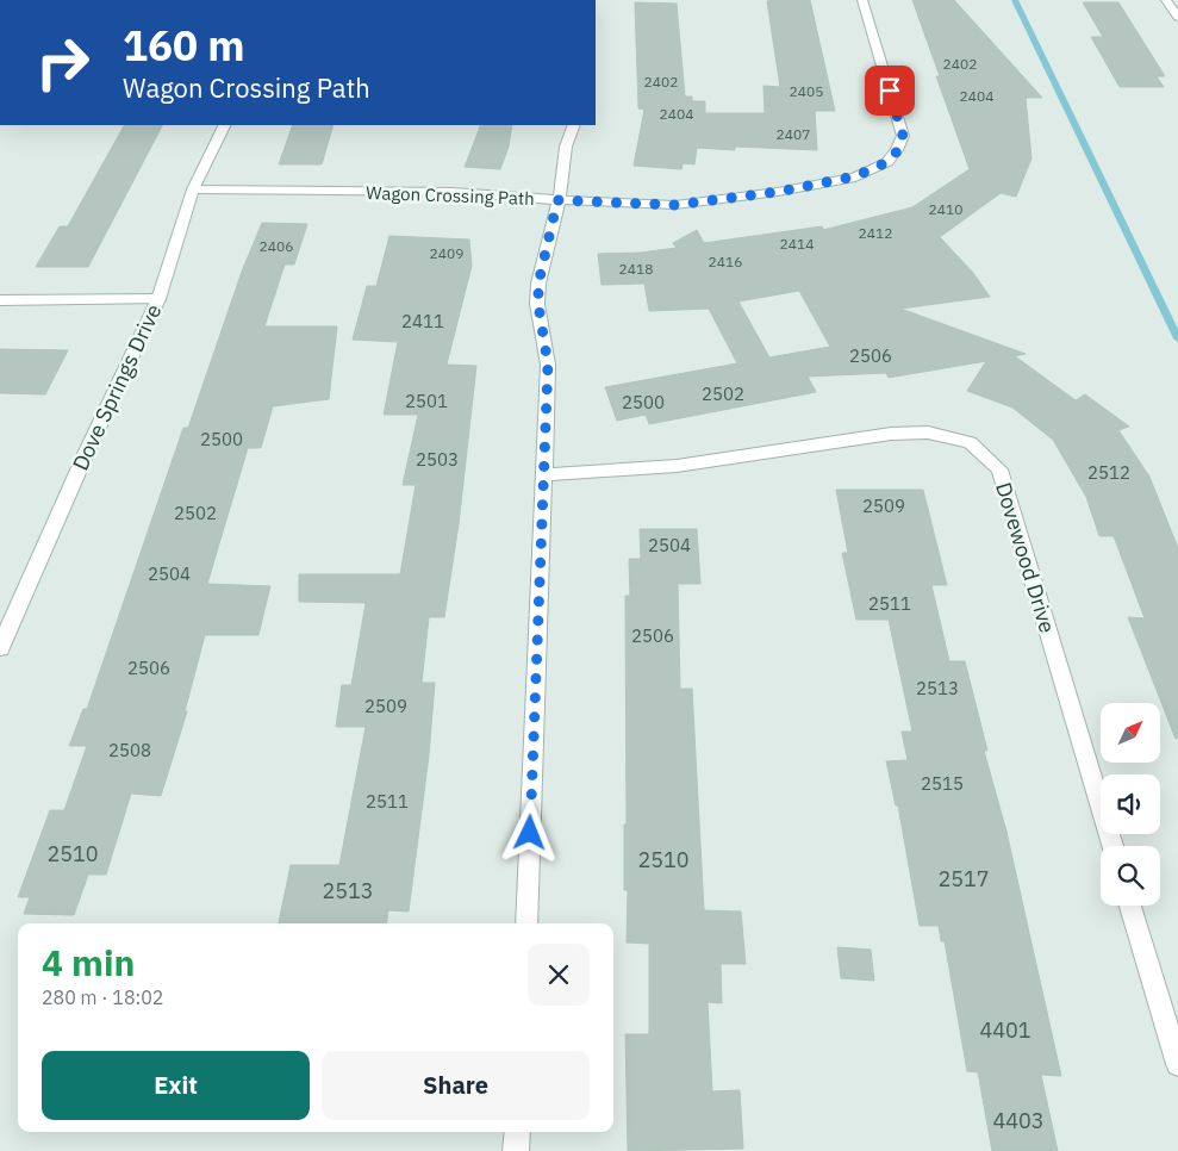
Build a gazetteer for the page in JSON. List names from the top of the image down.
{
  "streets": {
    "street": ["Wagon Crossing Path", "Dove Springs Drive", "Dovewood Drive"]
  },
  "crossings": [
    ["Wagon Crossing Path", "Dove Springs Drive"]
  ],
  "house_numbers": [
    "2402",
    "2402",
    "2405",
    "2404",
    "2404",
    "2407",
    "2410",
    "2412",
    "2414",
    "2406",
    "2409",
    "2416",
    "2418",
    "2411",
    "2506",
    "2502",
    "2501",
    "2500",
    "2500",
    "2503",
    "2512",
    "2509",
    "2502",
    "2504",
    "2504",
    "2511",
    "2506",
    "2506",
    "2513",
    "2509",
    "2508",
    "2515",
    "2511",
    "2510",
    "2510",
    "2517",
    "2513",
    "4401",
    "4403"
  ],
  "north": "top right",
  "page": {
    "turn": ["160 m", "Wagon Crossing Path"],
    "heading": ["4 min", "280 m · 18:02"],
    "buttons": ["Exit", "Share"]
  }
}
